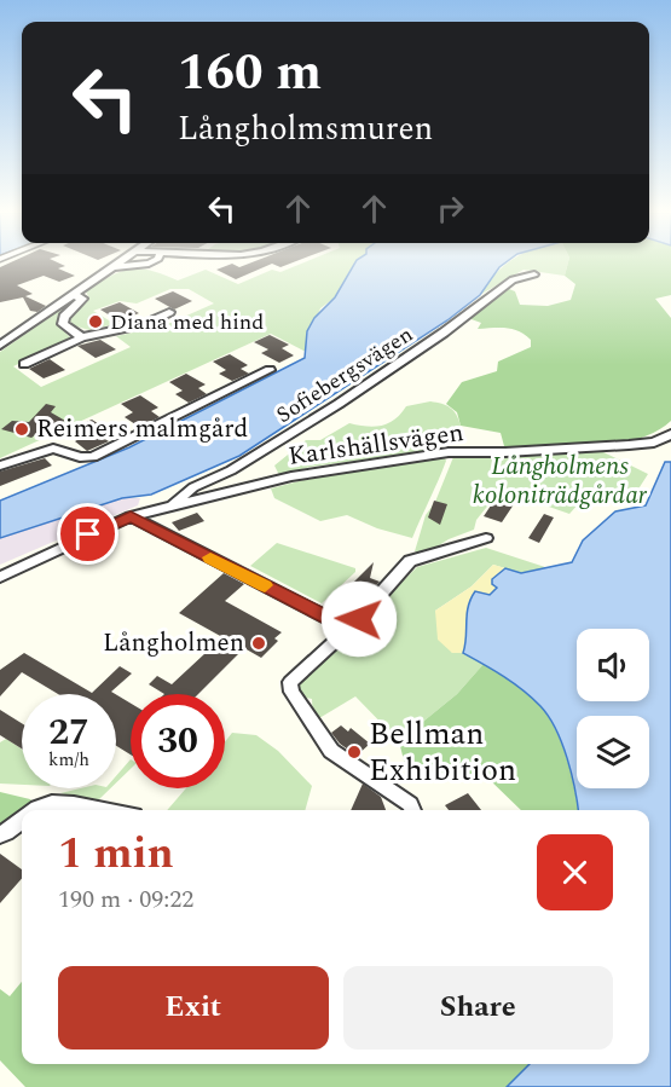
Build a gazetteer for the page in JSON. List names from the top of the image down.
{
  "streets": {
    "street": ["Sofiebergsvägen", "Karlshällsvägen"]
  },
  "crossings": [
    ["Sofiebergsvägen", "Karlshällsvägen"]
  ],
  "parks": ["Långholmens koloniträdgårdar"],
  "places": [
    "Diana med hind",
    "Reimers malmgård",
    "Långholmen",
    "Bellman Exhibition"
  ],
  "page": {
    "turn": ["160 m", "Långholmsmuren"],
    "speed": "27 km/h",
    "limit": "30",
    "heading": ["1 min", "190 m · 09:22"],
    "buttons": ["Exit", "Share"]
  }
}
